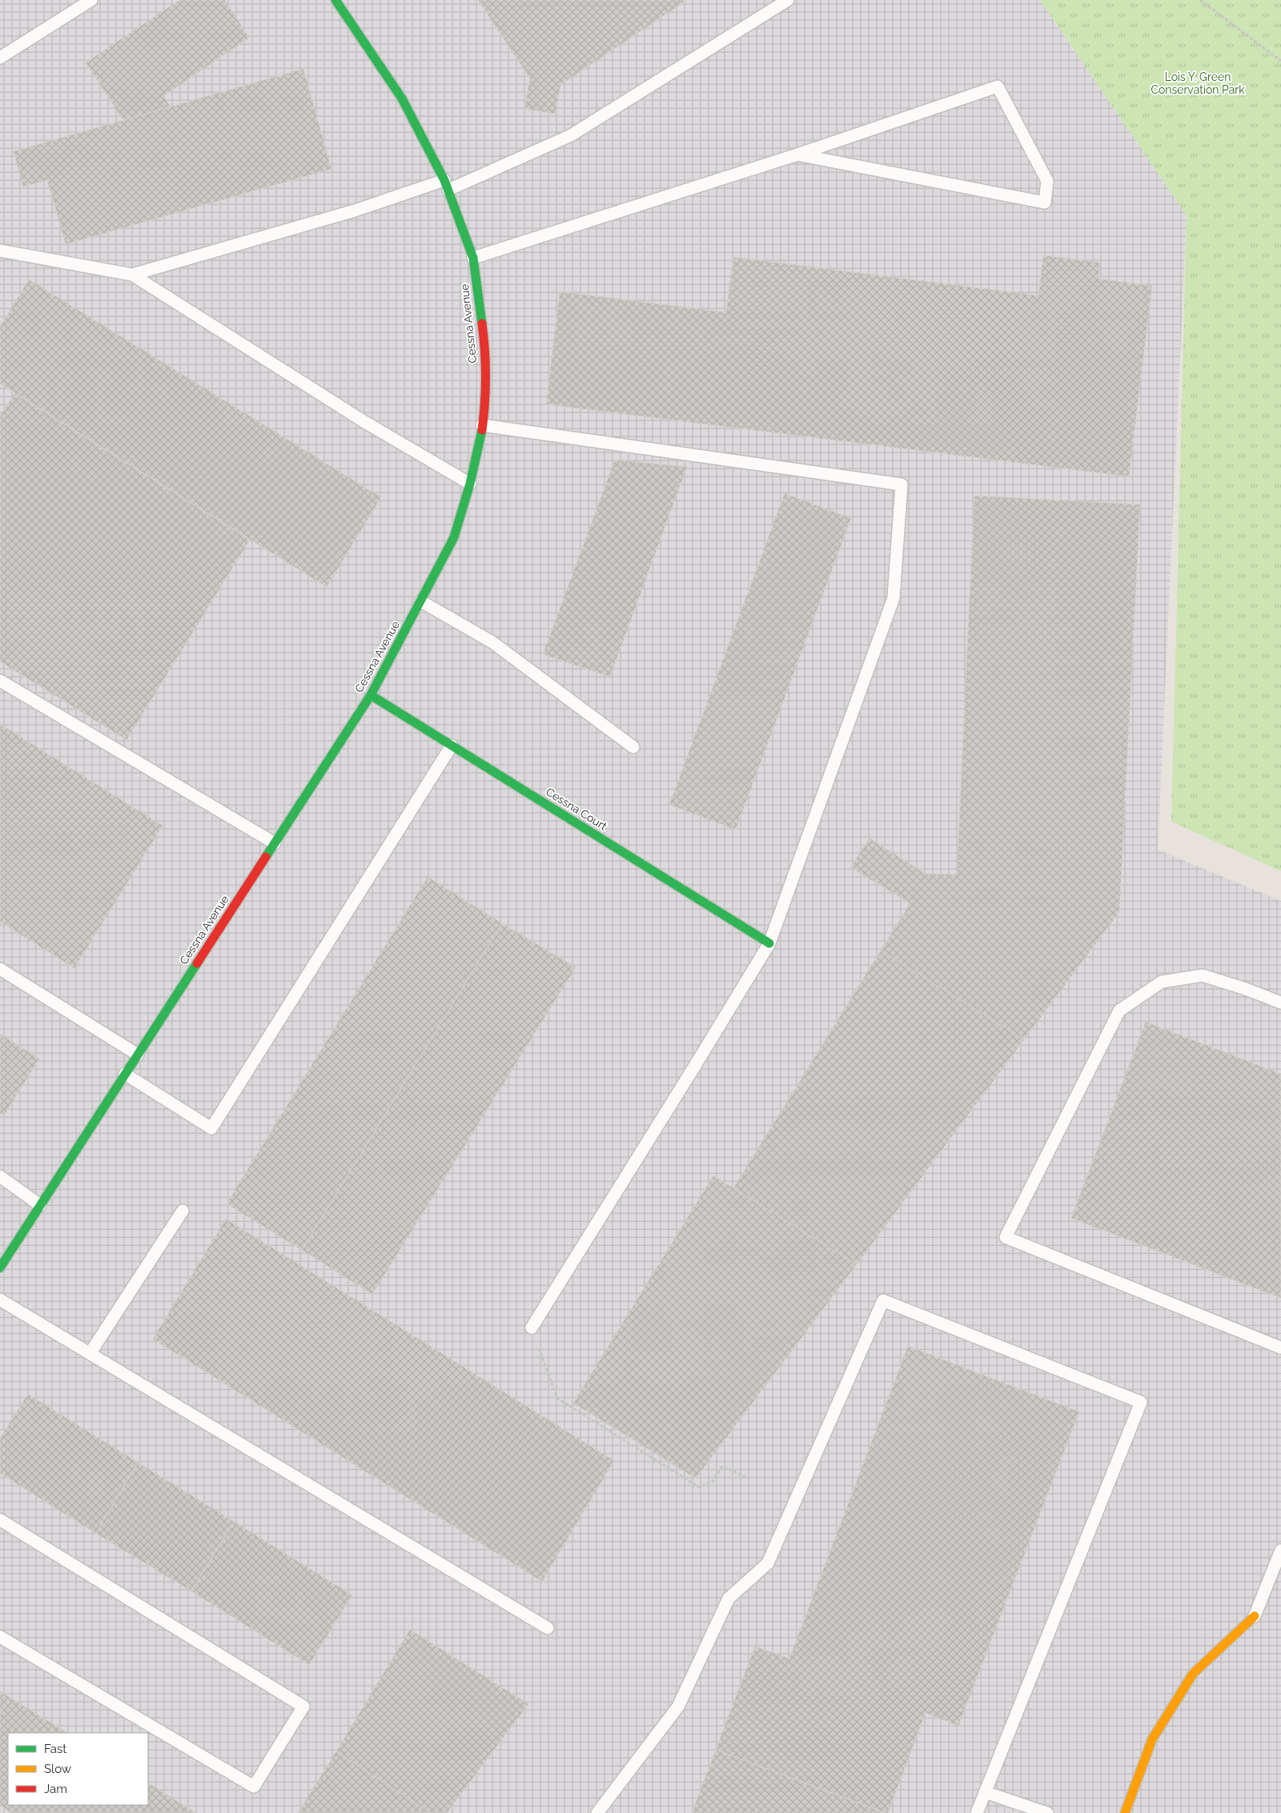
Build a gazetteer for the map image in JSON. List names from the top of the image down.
{
  "streets": {
    "street": ["Cessna Avenue", "Cessna Court"]
  },
  "crossings": [
    ["Cessna Avenue", "Cessna Court"]
  ],
  "parks": ["Lois Y. Green Conservation Park"],
  "legend": ["Fast", "Slow", "Jam"]
}
